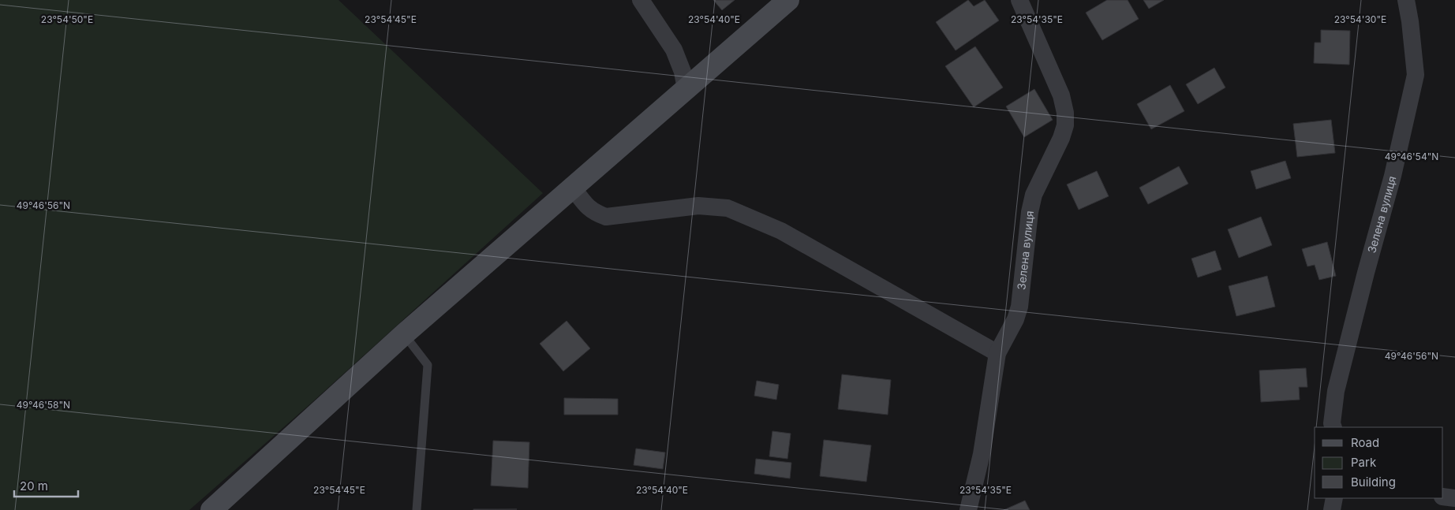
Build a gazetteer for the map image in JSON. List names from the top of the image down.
{
  "streets": {
    "street": ["Зелена вулиця"]
  },
  "legend": ["Road", "Park", "Building"],
  "scale_bar": "20 m",
  "coordinates": [
    "23°54'50\"E",
    "23°54'45\"E",
    "23°54'40\"E",
    "23°54'35\"E",
    "23°54'30\"E",
    "49°46'54\"N",
    "49°46'56\"N",
    "49°46'58\"N"
  ]
}
